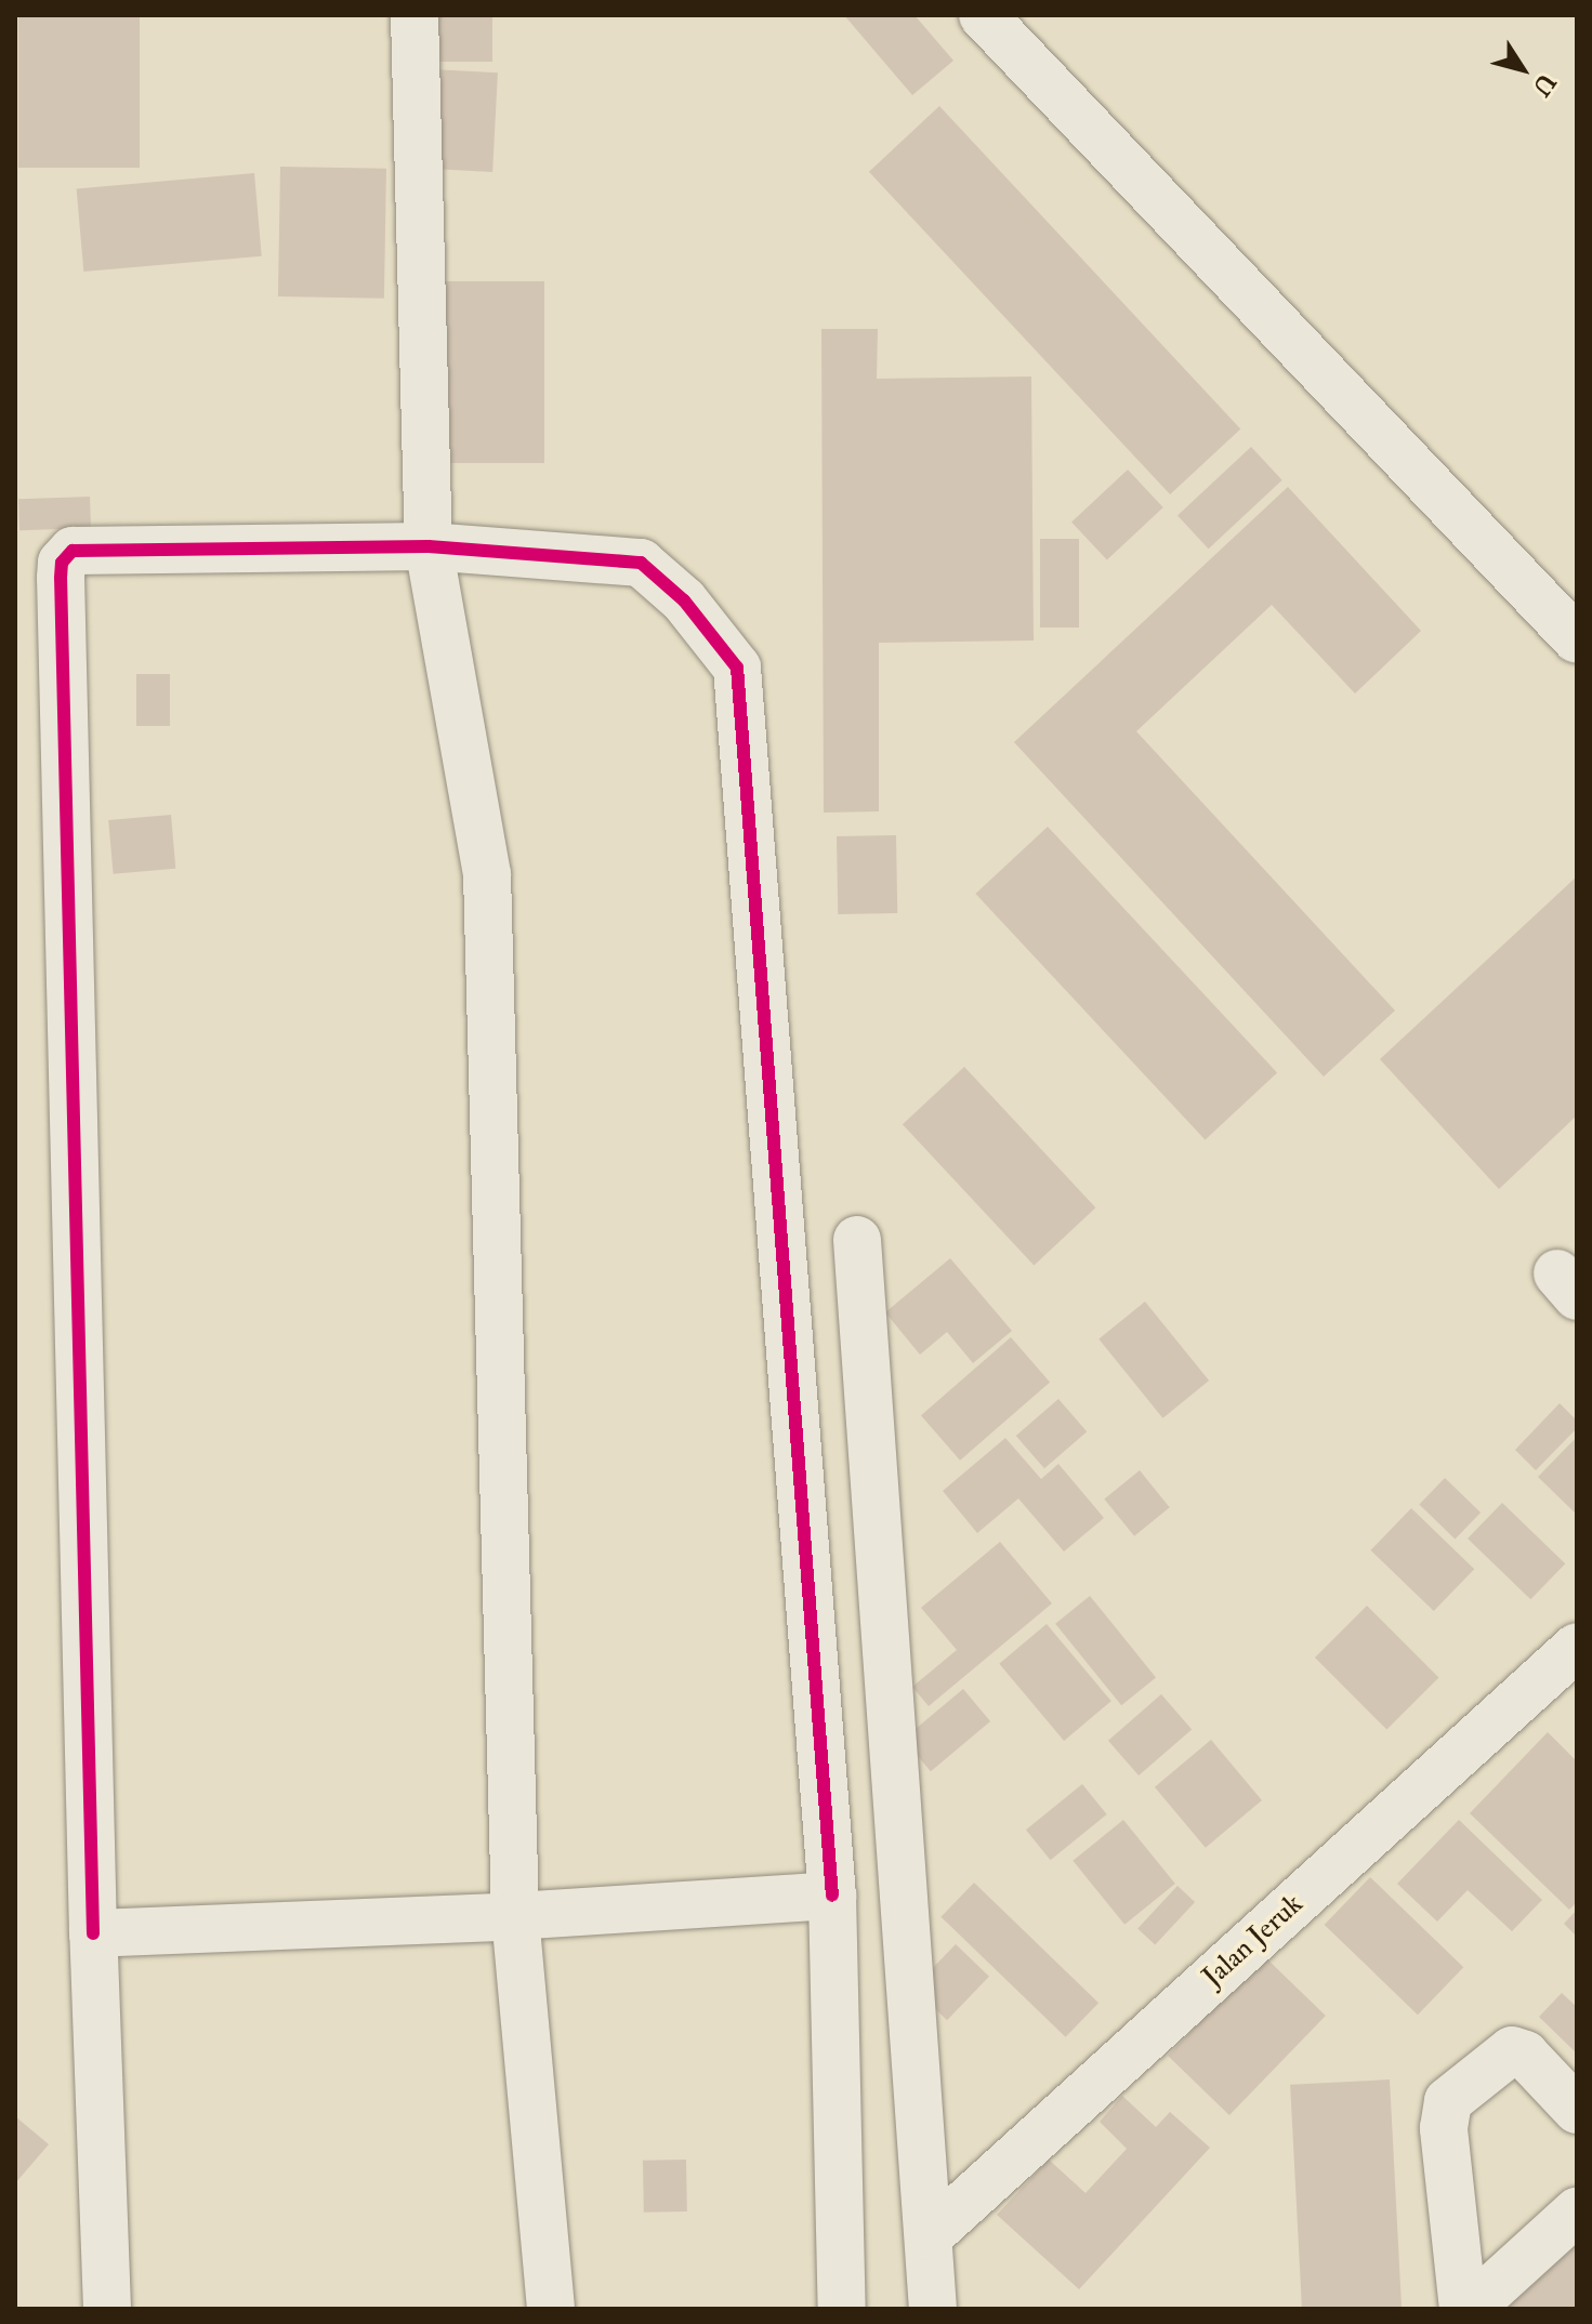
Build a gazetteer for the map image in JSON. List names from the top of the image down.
{
  "streets": {
    "street": ["Jalan Jeruk"]
  },
  "north": "bottom right"
}
